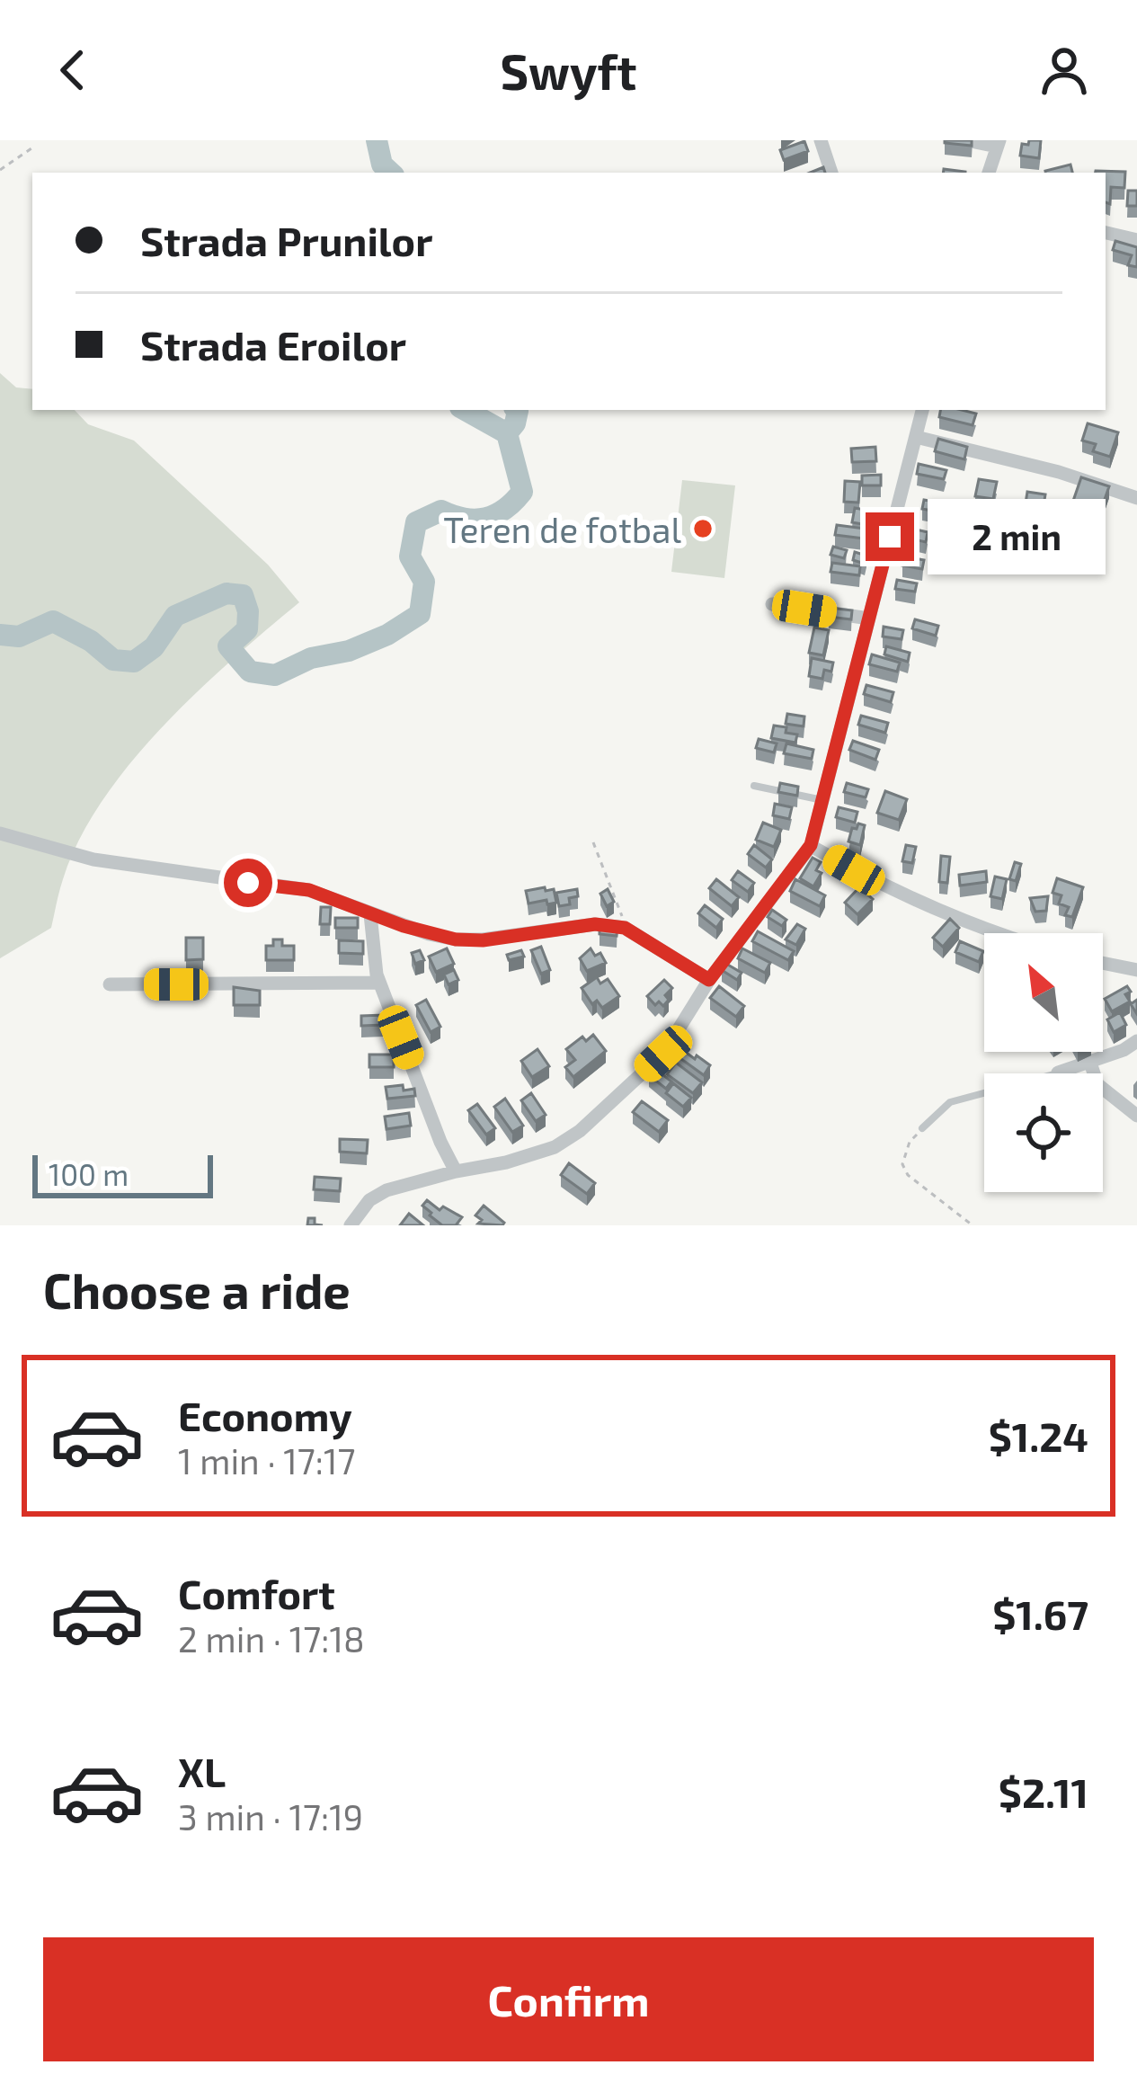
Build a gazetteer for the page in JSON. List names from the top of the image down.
{
  "places": ["Teren de fotbal"],
  "scale_bar": "100 m",
  "north": "top left",
  "page": {
    "header": "Swyft",
    "banner": ["Strada Prunilor", "Strada Eroilor"],
    "bubble": "2 min",
    "scale": "100 m",
    "heading": "Choose a ride",
    "list": [
      {
        "name": "Economy",
        "note": "1 min · 17:17",
        "value": "$1.24"
      },
      {
        "name": "Comfort",
        "note": "2 min · 17:18",
        "value": "$1.67"
      },
      {
        "name": "XL",
        "note": "3 min · 17:19",
        "value": "$2.11"
      }
    ],
    "buttons": "Confirm"
  }
}
